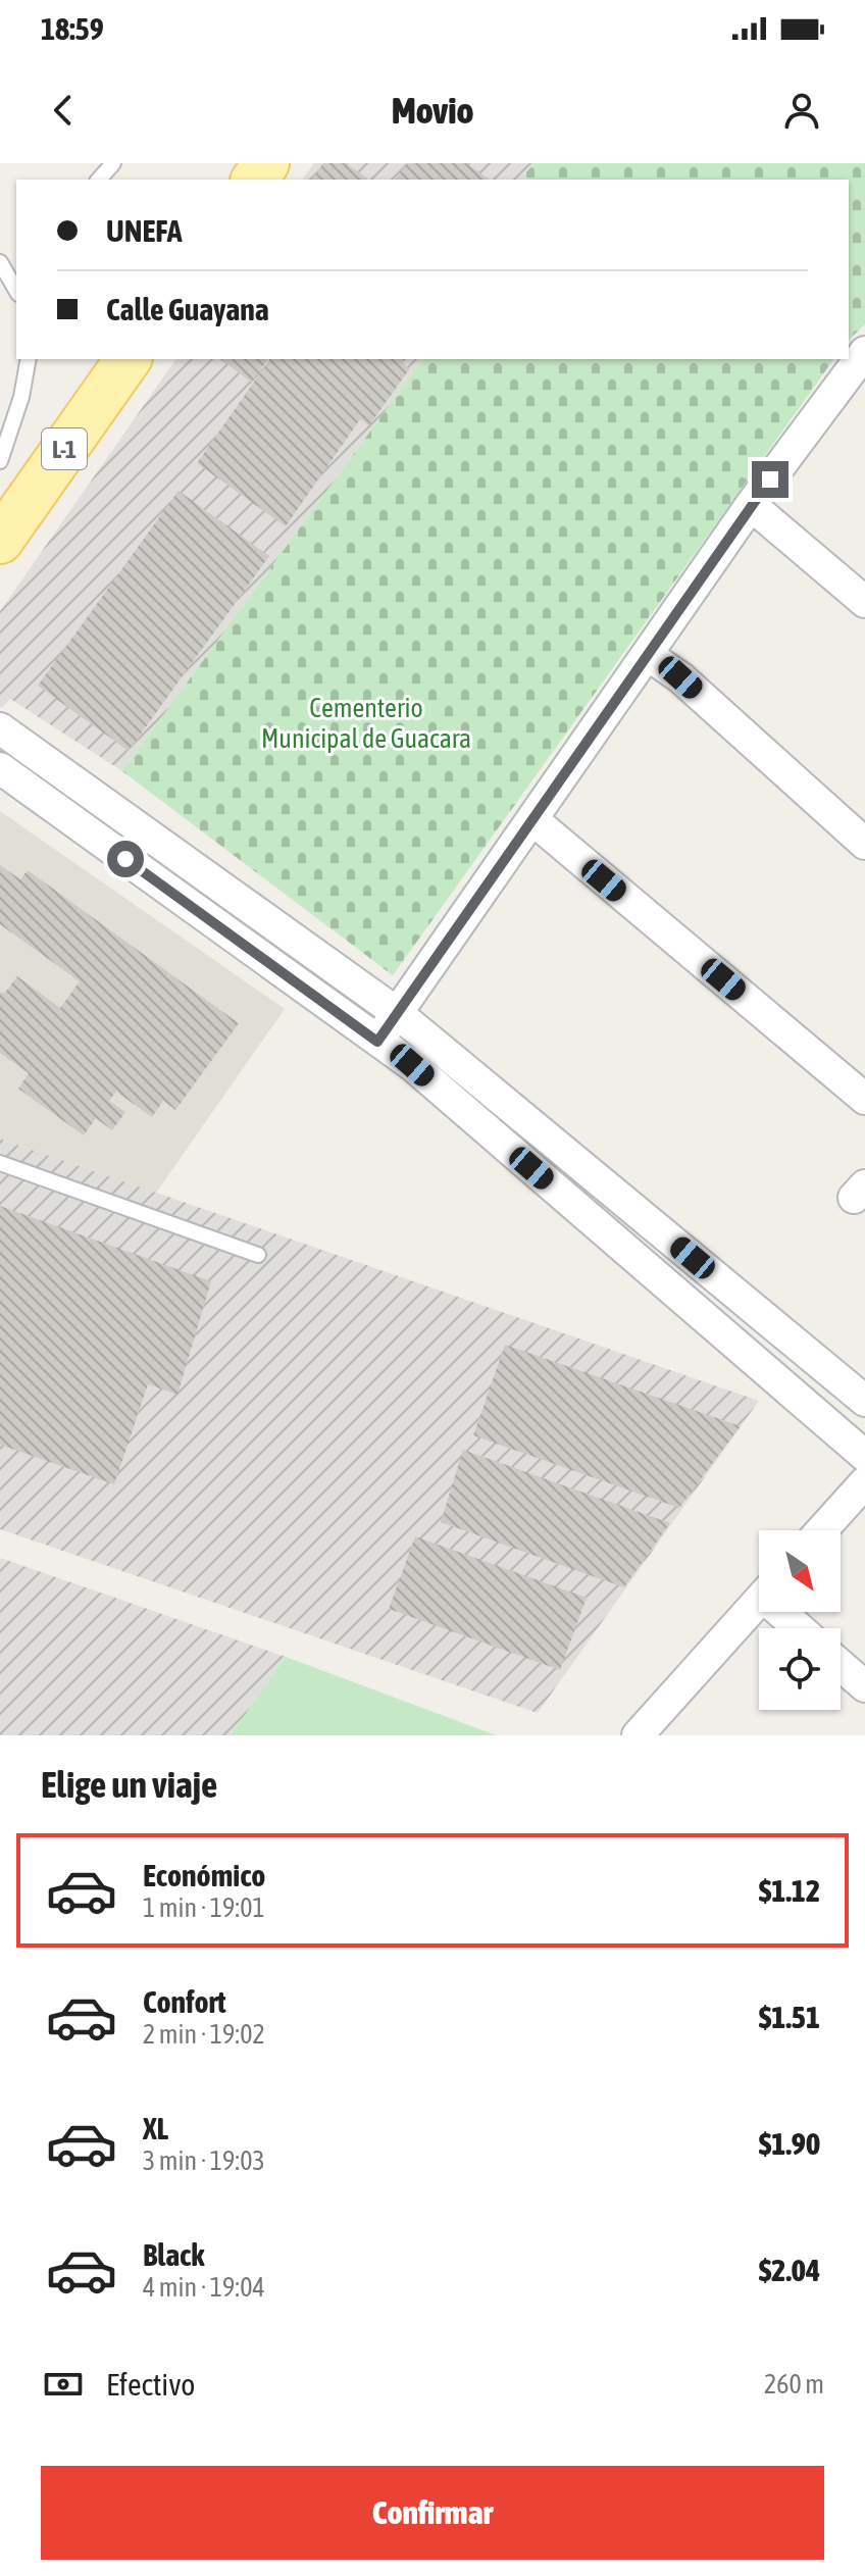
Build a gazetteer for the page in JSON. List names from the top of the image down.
{
  "streets": {
    "main road": ["L-1"]
  },
  "parks": ["Cementerio Municipal de Guacara"],
  "north": "bottom right",
  "page": {
    "status": "18:59",
    "header": "Movio",
    "banner": ["UNEFA", "Calle Guayana"],
    "heading": "Elige un viaje",
    "list": [
      {
        "name": "Económico",
        "note": "1 min · 19:01",
        "value": "$1.12"
      },
      {
        "name": "Confort",
        "note": "2 min · 19:02",
        "value": "$1.51"
      },
      {
        "name": "XL",
        "note": "3 min · 19:03",
        "value": "$1.90"
      },
      {
        "name": "Black",
        "note": "4 min · 19:04",
        "value": "$2.04"
      }
    ],
    "pay": ["Efectivo", "260 m"],
    "buttons": "Confirmar"
  }
}
